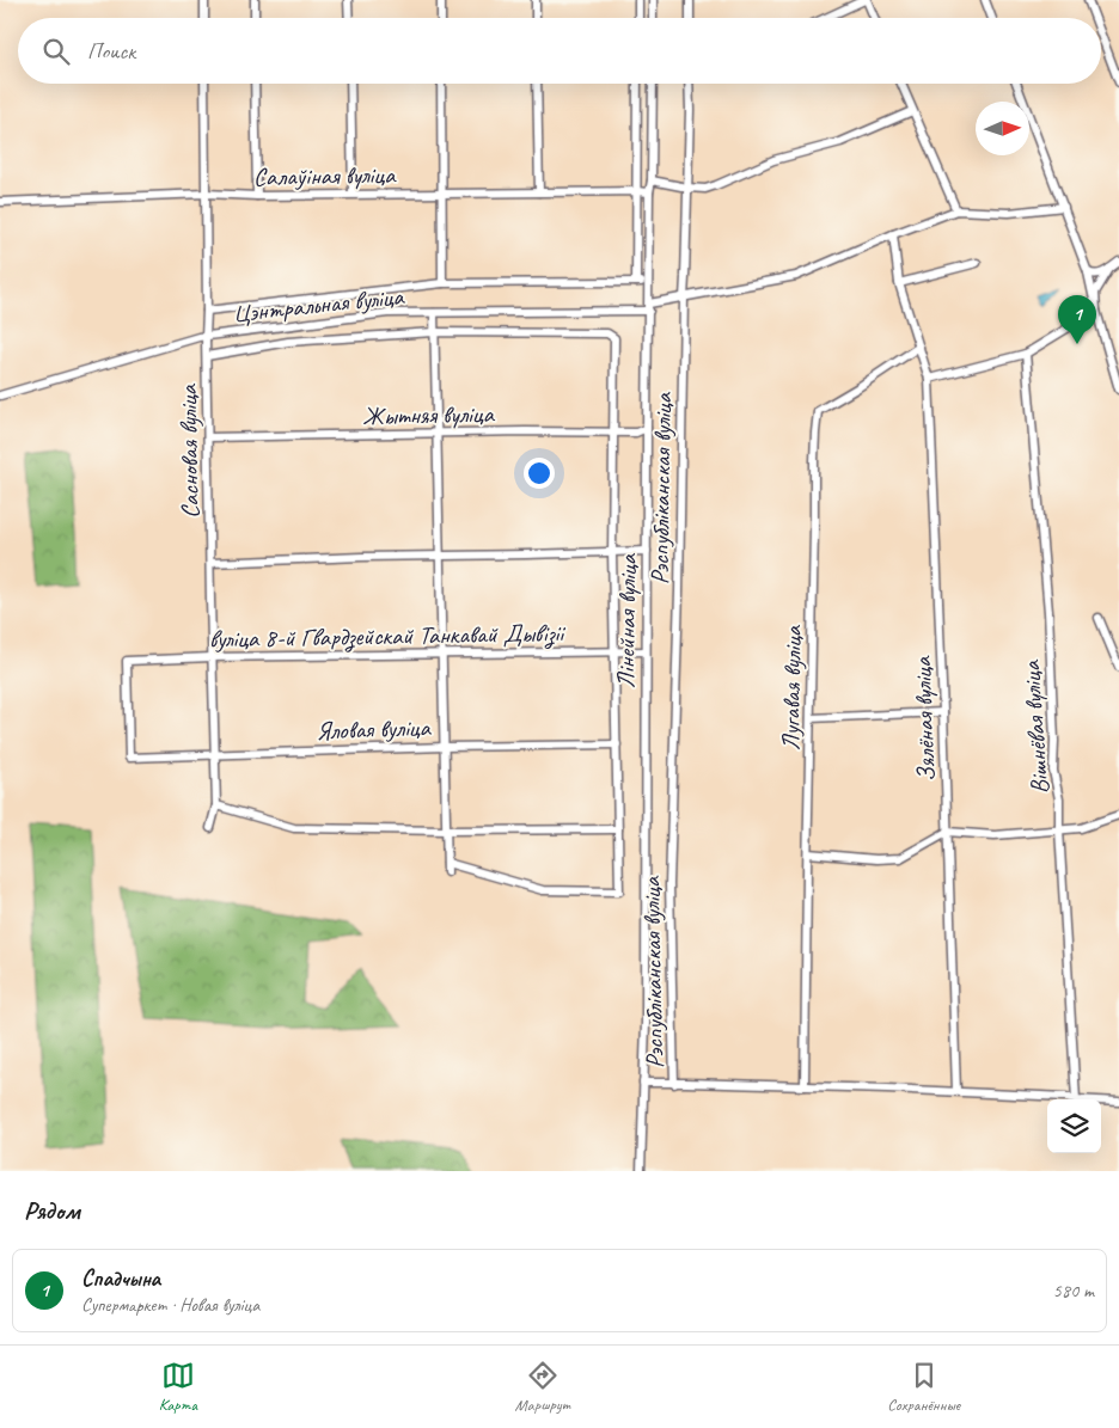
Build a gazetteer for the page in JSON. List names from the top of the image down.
{
  "streets": {
    "street": [
      "Салаўіная вуліца",
      "Цэнтральная вуліца",
      "Жытняя вуліца",
      "Сасновая вуліца",
      "Рэспубліканская вуліца",
      "Лінейная вуліца",
      "вуліца 8-й Гвардзейскай Танкавай Дывізіі",
      "Лугавая вуліца",
      "Зялёная вуліца",
      "Вішнёвая вуліца",
      "Яловая вуліца"
    ]
  },
  "crossings": [
    ["Салаўіная вуліца", "Цэнтральная вуліца"],
    ["Салаўіная вуліца", "Сасновая вуліца"],
    ["Салаўіная вуліца", "Лінейная вуліца"],
    ["Цэнтральная вуліца", "Сасновая вуліца"],
    ["Цэнтральная вуліца", "Рэспубліканская вуліца"],
    ["Цэнтральная вуліца", "Лінейная вуліца"],
    ["Цэнтральная вуліца", "Зялёная вуліца"],
    ["Жытняя вуліца", "Сасновая вуліца"],
    ["Жытняя вуліца", "Лінейная вуліца"],
    ["Сасновая вуліца", "вуліца 8-й Гвардзейскай Танкавай Дывізіі"],
    ["Сасновая вуліца", "Яловая вуліца"],
    ["Лінейная вуліца", "вуліца 8-й Гвардзейскай Танкавай Дывізіі"],
    ["вуліца 8-й Гвардзейскай Танкавай Дывізіі", "Яловая вуліца"],
    ["Лугавая вуліца", "Зялёная вуліца"]
  ],
  "north": "right",
  "page": {
    "search": "Поиск",
    "pins": "1",
    "heading": "Рядом",
    "list": [
      {
        "mark": "1",
        "name": "Спадчына",
        "note": "Супермаркет · Новая вуліца",
        "value": "580 m"
      }
    ],
    "nav": ["Карта", "Маршрут", "Сохранённые"]
  }
}
